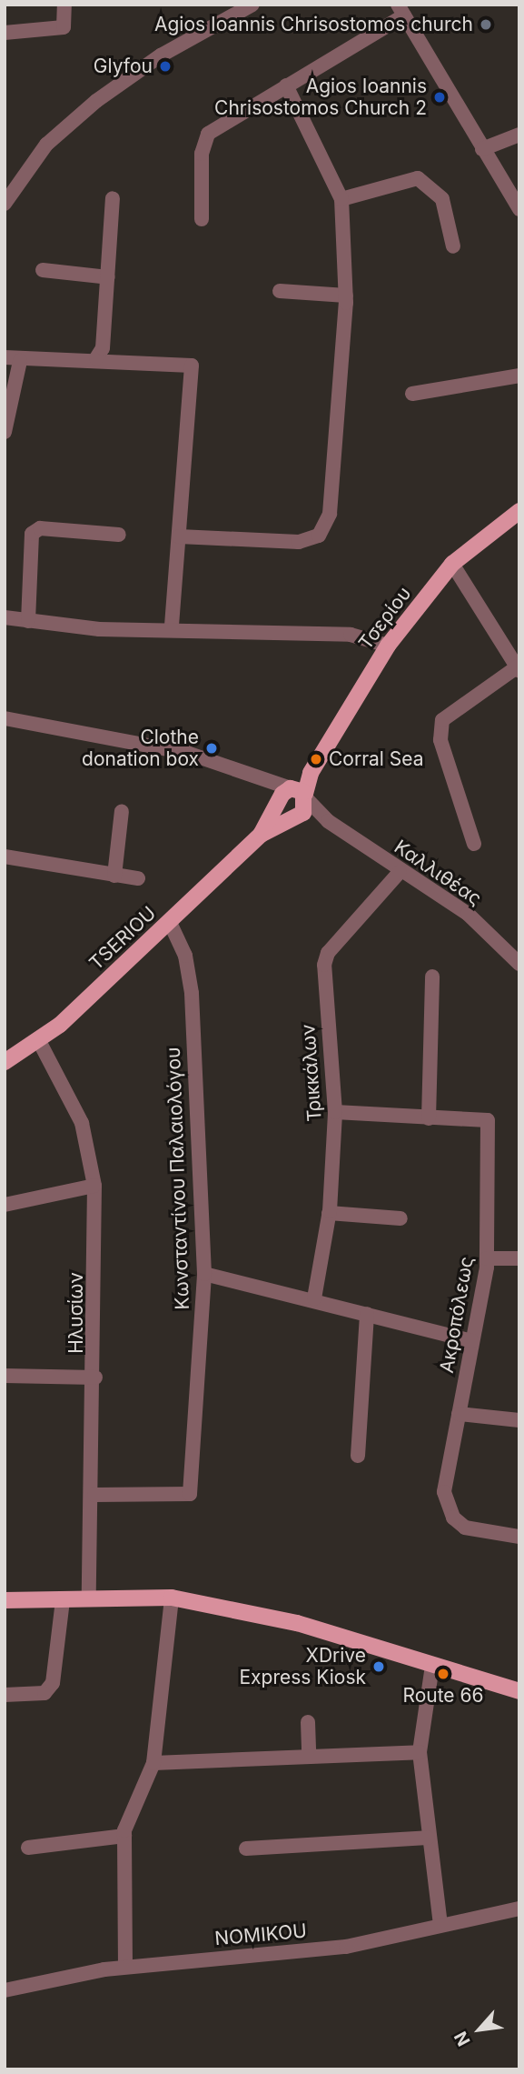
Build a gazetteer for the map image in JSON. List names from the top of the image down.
{
  "streets": {
    "main road": ["Τσερίου", "TSERIOU"],
    "street": [
      "Καλλιθέας",
      "Τρικκάλων",
      "Κωνσταντίνου Παλαιολόγου",
      "Ηλυσίων",
      "Ακροπόλεως",
      "NOMIKOU"
    ]
  },
  "crossings": [
    ["Τσερίου", "TSERIOU"],
    ["Καλλιθέας", "TSERIOU"],
    ["Καλλιθέας", "Τρικκάλων"],
    ["TSERIOU", "Κωνσταντίνου Παλαιολόγου"],
    ["TSERIOU", "Ηλυσίων"],
    ["Τρικκάλων", "Ακροπόλεως"],
    ["Κωνσταντίνου Παλαιολόγου", "Ηλυσίων"]
  ],
  "places": [
    "Agios Ioannis Chrisostomos church",
    "Glyfou",
    "Agios Ioannis Chrisostomos Church 2",
    "Clothe donation box",
    "Corral Sea",
    "XDrive Express Kiosk",
    "Route 66"
  ],
  "north": "bottom left"
}
